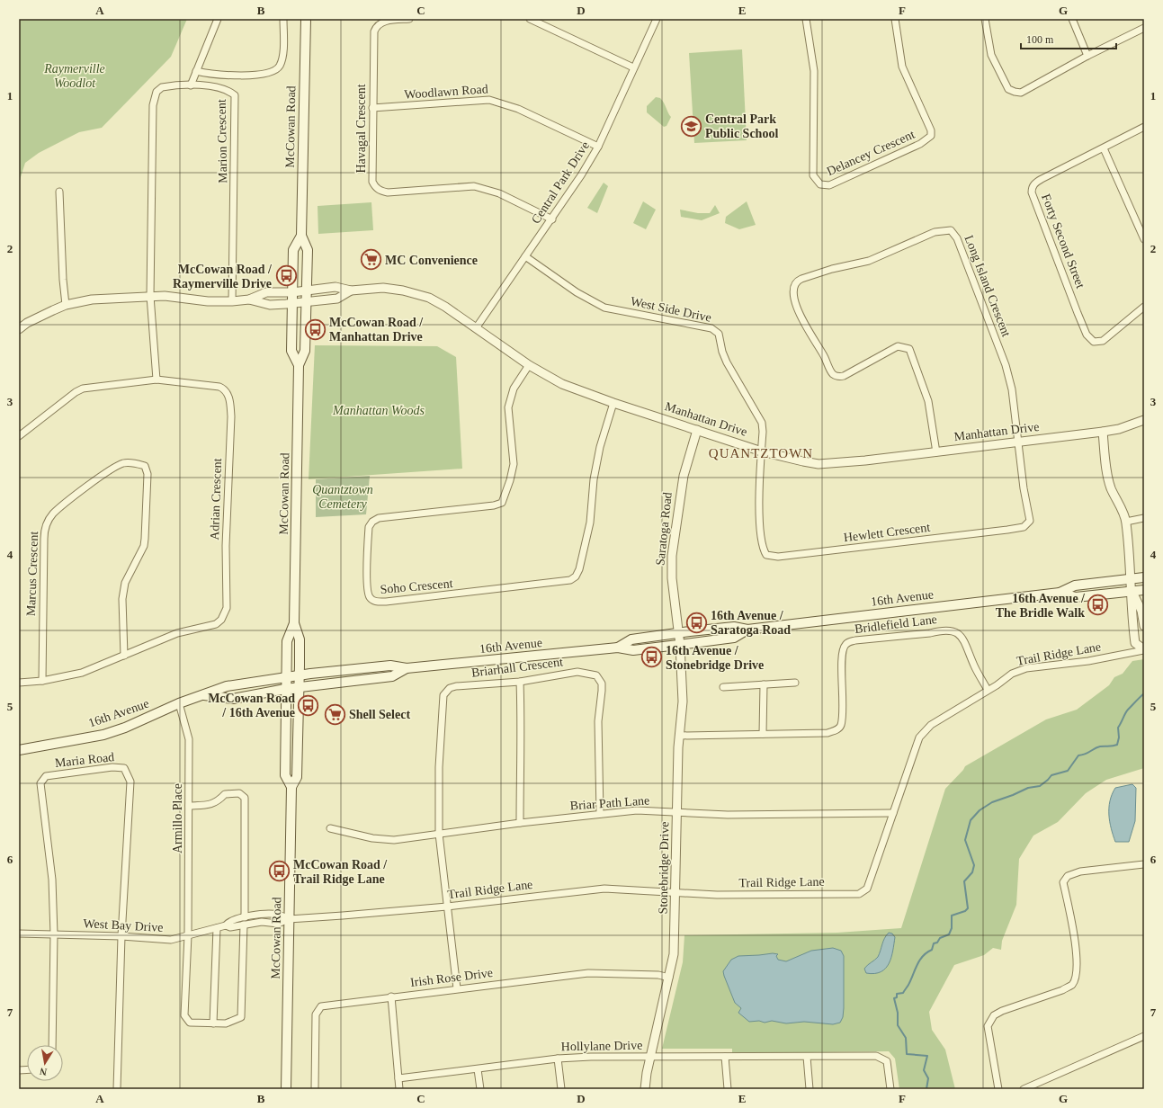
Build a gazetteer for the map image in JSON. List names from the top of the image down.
{
  "streets": {
    "main road": ["McCowan Road", "16th Avenue"],
    "street": [
      "Woodlawn Road",
      "Havagal Crescent",
      "Marion Crescent",
      "Delancey Crescent",
      "Central Park Drive",
      "Forty Second Street",
      "Long Island Crescent",
      "West Side Drive",
      "Manhattan Drive",
      "Adrian Crescent",
      "Saratoga Road",
      "Hewlett Crescent",
      "Marcus Crescent",
      "Soho Crescent",
      "Bridlefield Lane",
      "Trail Ridge Lane",
      "Briarhall Crescent",
      "Maria Road",
      "Briar Path Lane",
      "Armillo Place",
      "Stonebridge Drive",
      "West Bay Drive",
      "Irish Rose Drive",
      "Hollylane Drive"
    ]
  },
  "crossings": [
    ["Woodlawn Road", "Havagal Crescent"],
    ["Woodlawn Road", "Central Park Drive"],
    ["McCowan Road", "Manhattan Drive"],
    ["McCowan Road", "16th Avenue"],
    ["McCowan Road", "Trail Ridge Lane"],
    ["McCowan Road", "West Bay Drive"],
    ["Havagal Crescent", "Central Park Drive"],
    ["Marion Crescent", "Adrian Crescent"],
    ["Central Park Drive", "West Side Drive"],
    ["Central Park Drive", "Manhattan Drive"],
    ["Long Island Crescent", "Manhattan Drive"],
    ["Long Island Crescent", "Hewlett Crescent"],
    ["West Side Drive", "Manhattan Drive"],
    ["West Side Drive", "Hewlett Crescent"],
    ["Manhattan Drive", "Saratoga Road"],
    ["Manhattan Drive", "Hewlett Crescent"],
    ["Manhattan Drive", "Soho Crescent"],
    ["Adrian Crescent", "Marcus Crescent"],
    ["Saratoga Road", "16th Avenue"],
    ["Saratoga Road", "Stonebridge Drive"],
    ["16th Avenue", "Armillo Place"],
    ["16th Avenue", "Stonebridge Drive"],
    ["Bridlefield Lane", "Trail Ridge Lane"],
    ["Bridlefield Lane", "Stonebridge Drive"],
    ["Trail Ridge Lane", "Briar Path Lane"],
    ["Trail Ridge Lane", "Stonebridge Drive"],
    ["Trail Ridge Lane", "West Bay Drive"],
    ["Briarhall Crescent", "Briar Path Lane"],
    ["Maria Road", "West Bay Drive"],
    ["Briar Path Lane", "Stonebridge Drive"],
    ["Armillo Place", "West Bay Drive"],
    ["Stonebridge Drive", "Irish Rose Drive"],
    ["Stonebridge Drive", "Hollylane Drive"]
  ],
  "districts": ["QUANTZTOWN"],
  "parks": ["Raymerville Woodlot", "Manhattan Woods", "Quantztown Cemetery"],
  "places": {
    "school or university": ["Central Park Public School"],
    "supermarket": ["MC Convenience", "Shell Select"],
    "bus stop": [
      "McCowan Road / Raymerville Drive",
      "McCowan Road / Manhattan Drive",
      "16th Avenue / The Bridle Walk",
      "16th Avenue / Saratoga Road",
      "16th Avenue / Stonebridge Drive",
      "McCowan Road / 16th Avenue",
      "McCowan Road / Trail Ridge Lane"
    ]
  },
  "scale_bar": "100 m",
  "north": "bottom",
  "grid": {
    "columns": [
      "A",
      "B",
      "C",
      "D",
      "E",
      "F",
      "G"
    ],
    "rows": [
      "1",
      "2",
      "3",
      "4",
      "5",
      "6",
      "7"
    ]
  }
}
